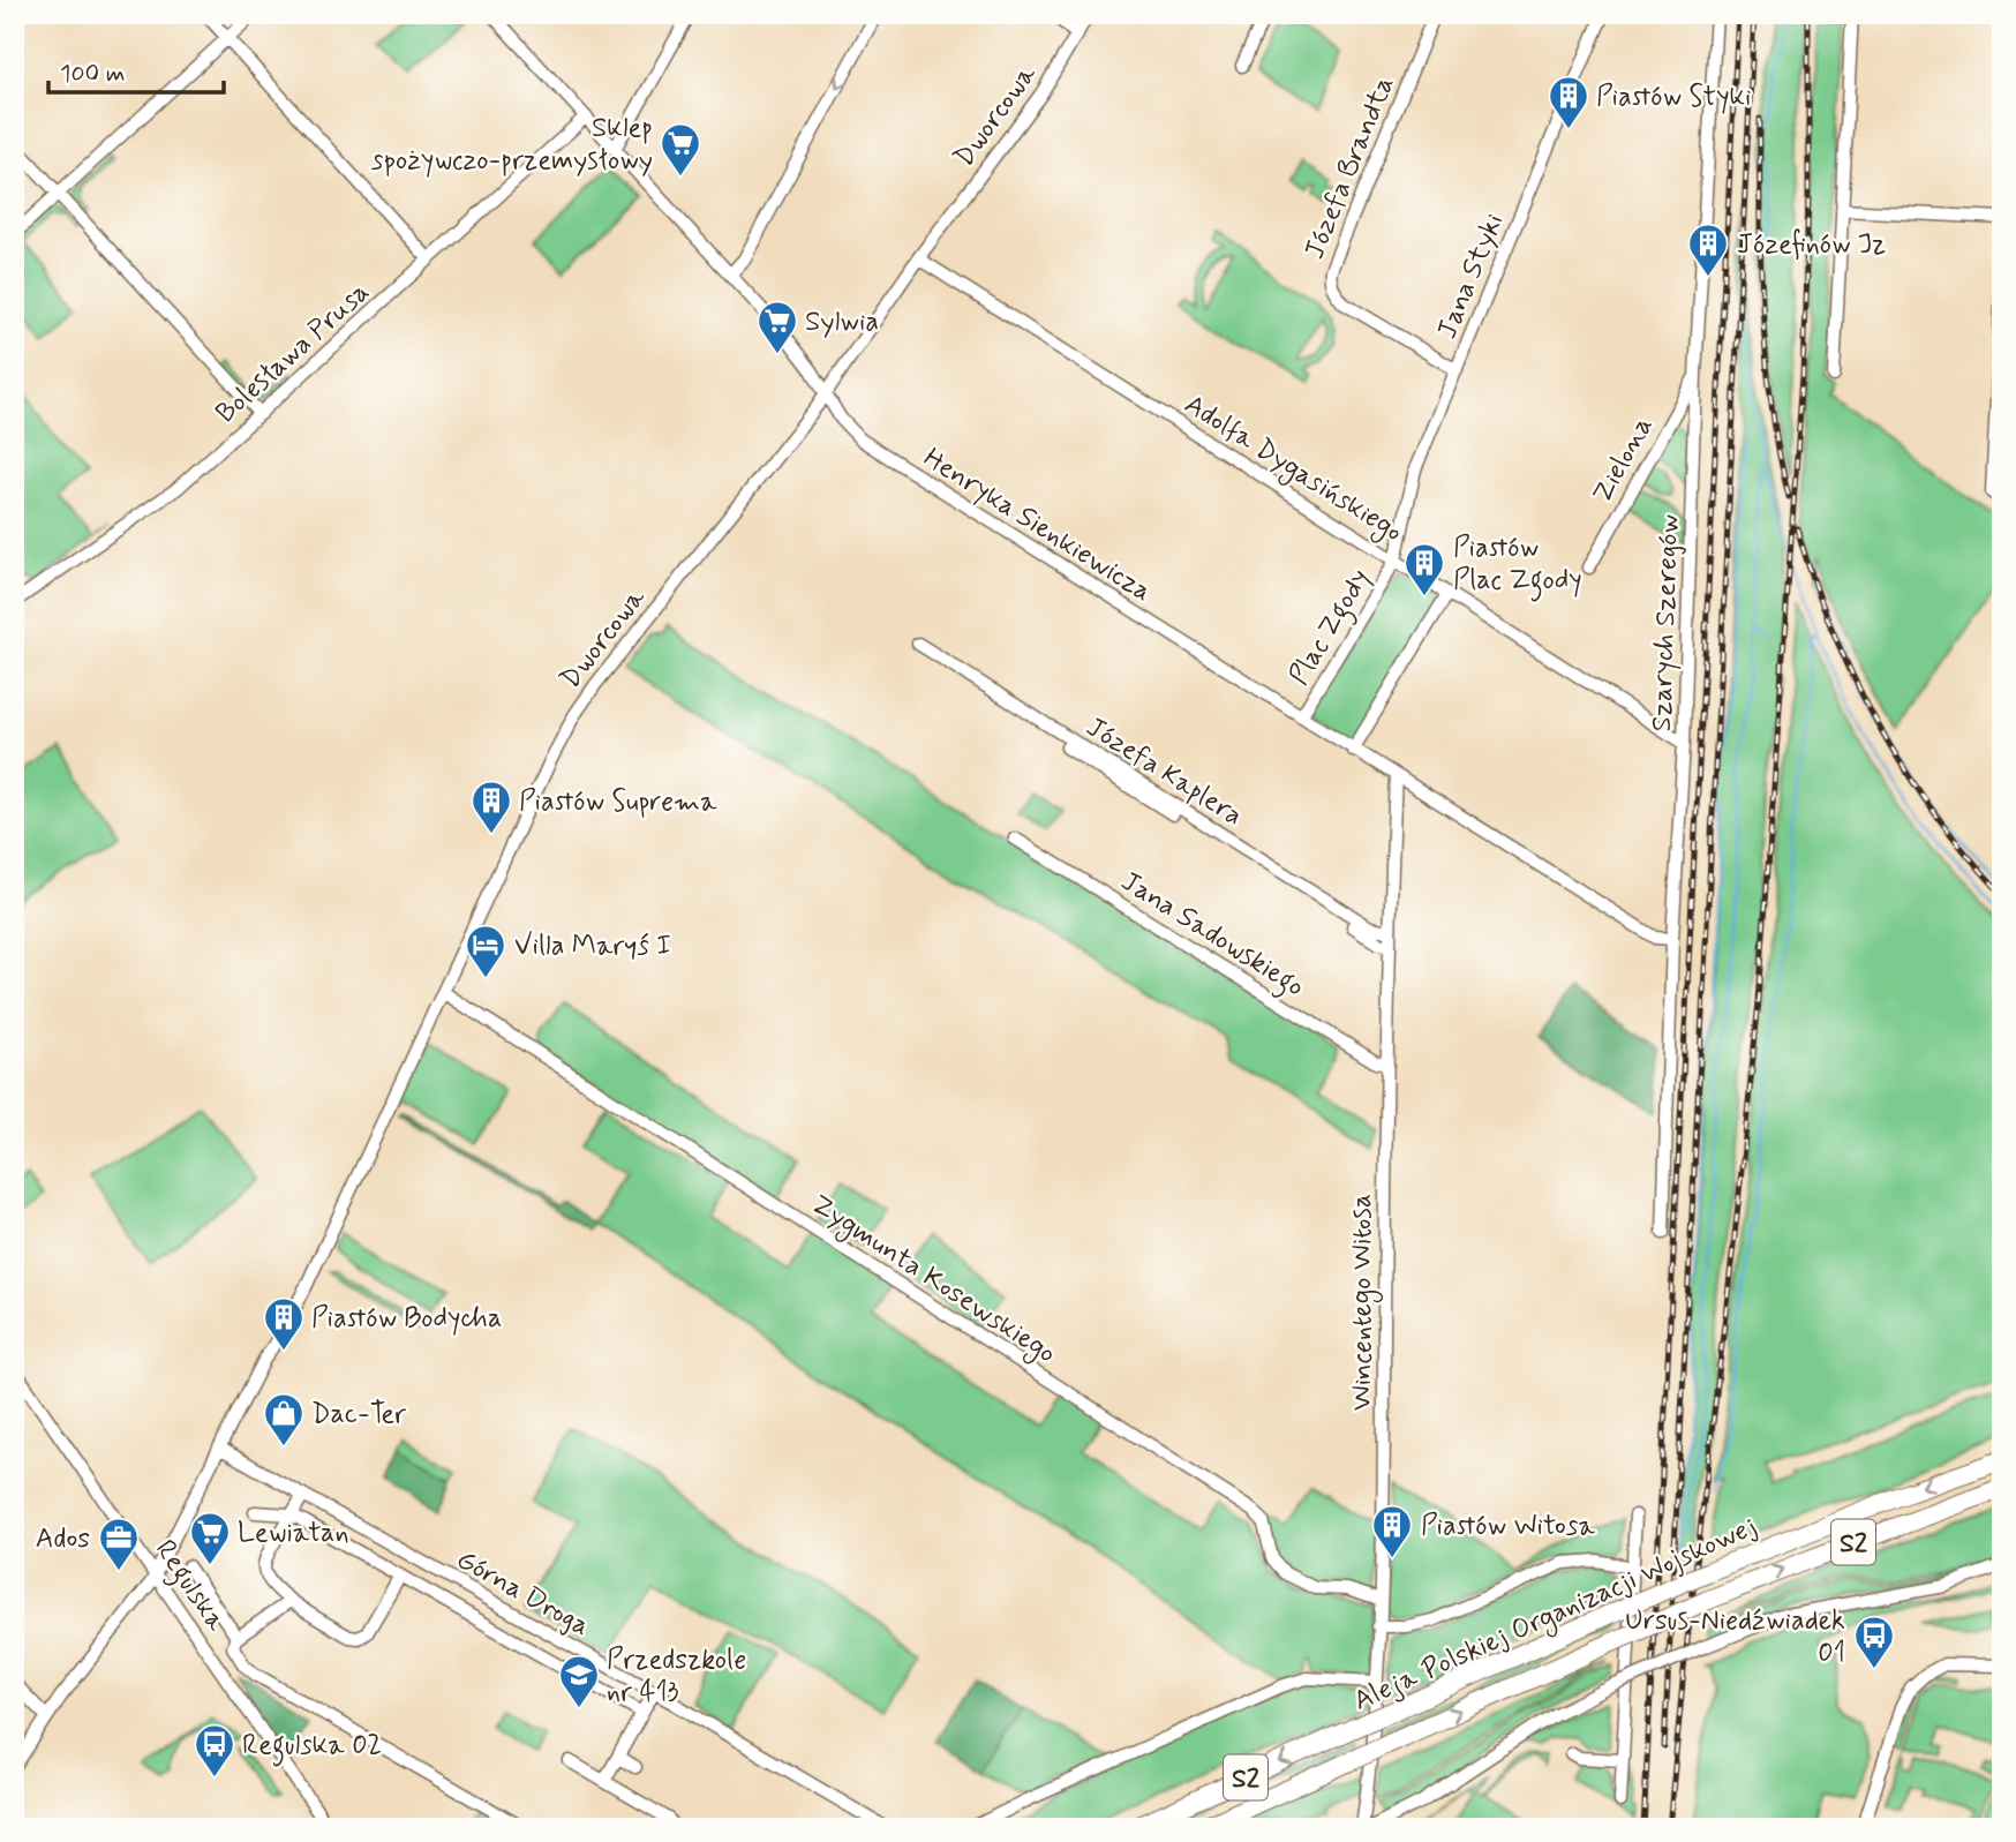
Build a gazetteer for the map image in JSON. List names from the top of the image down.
{
  "streets": {
    "highway": ["S2", "Aleja Polskiej Organizacji Wojskowej"],
    "street": [
      "Dworcowa",
      "Józefa Brandta",
      "Jana Styki",
      "Bolesława Prusa",
      "Zielona",
      "Adolfa Dygasińskiego",
      "Henryka Sienkiewicza",
      "Szarych Szeregów",
      "Plac Zgody",
      "Józefa Kaplera",
      "Jana Sadowskiego",
      "Zygmunta Kosewskiego",
      "Wincentego Witosa",
      "Regulska",
      "Górna Droga"
    ]
  },
  "crossings": [
    ["Dworcowa", "Adolfa Dygasińskiego"],
    ["Dworcowa", "Henryka Sienkiewicza"],
    ["Dworcowa", "Zygmunta Kosewskiego"],
    ["Dworcowa", "Regulska"],
    ["Dworcowa", "Górna Droga"],
    ["Józefa Brandta", "Jana Styki"],
    ["Jana Styki", "Adolfa Dygasińskiego"],
    ["Jana Styki", "Plac Zgody"],
    ["Bolesława Prusa", "Henryka Sienkiewicza"],
    ["Zielona", "Szarych Szeregów"],
    ["Adolfa Dygasińskiego", "Szarych Szeregów"],
    ["Adolfa Dygasińskiego", "Plac Zgody"],
    ["Henryka Sienkiewicza", "Szarych Szeregów"],
    ["Henryka Sienkiewicza", "Plac Zgody"],
    ["Henryka Sienkiewicza", "Wincentego Witosa"],
    ["Józefa Kaplera", "Wincentego Witosa"],
    ["Jana Sadowskiego", "Wincentego Witosa"],
    ["Zygmunta Kosewskiego", "Wincentego Witosa"]
  ],
  "places": {
    "building": [
      "Piastów Styki",
      "Józefinów Jz",
      "Piastów Plac Zgody",
      "Piastów Suprema",
      "Piastów Bodycha",
      "Piastów Witosa"
    ],
    "supermarket": ["Sklep spożywczo-przemysłowy", "Sylwia", "Lewiatan"],
    "hotel": ["Villa Maryś I"],
    "shop": ["Dac-Ter"],
    "office": ["Ados"],
    "bus stop": ["Ursus-Niedźwiadek 01", "Regulska 02"],
    "school or university": ["Przedszkole nr 413"]
  },
  "scale_bar": "100 m"
}
